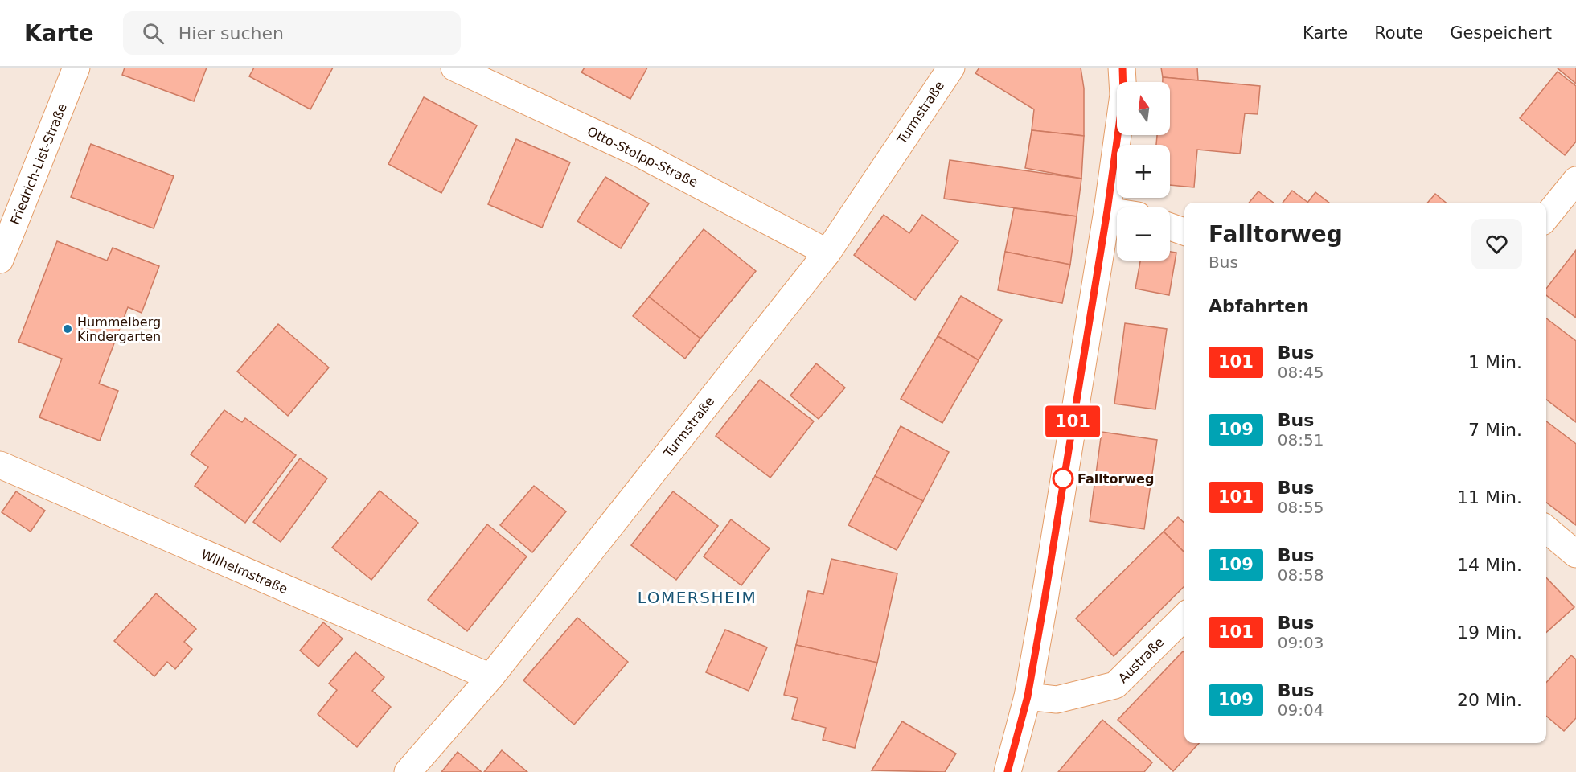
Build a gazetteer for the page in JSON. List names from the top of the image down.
{
  "streets": {
    "street": [
      "Turmstraße",
      "Otto-Stolpp-Straße",
      "Friedrich-List-Straße",
      "Wilhelmstraße",
      "Austraße"
    ]
  },
  "crossings": [
    ["Turmstraße", "Otto-Stolpp-Straße"],
    ["Turmstraße", "Wilhelmstraße"]
  ],
  "districts": ["LOMERSHEIM"],
  "places": ["Hummelberg Kindergarten", "Falltorweg"],
  "lines": ["bus line 101"],
  "north": "top",
  "page": {
    "header": "Karte",
    "search": "Hier suchen",
    "nav": ["Karte", "Route", "Gespeichert"],
    "on_map": "101",
    "map_buttons": ["+", "−"],
    "heading": [
      ["Falltorweg", "Bus"],
      "Abfahrten"
    ],
    "list": [
      {
        "mark": "101",
        "name": "Bus",
        "note": "08:45",
        "value": "1 Min."
      },
      {
        "mark": "109",
        "name": "Bus",
        "note": "08:51",
        "value": "7 Min."
      },
      {
        "mark": "101",
        "name": "Bus",
        "note": "08:55",
        "value": "11 Min."
      },
      {
        "mark": "109",
        "name": "Bus",
        "note": "08:58",
        "value": "14 Min."
      },
      {
        "mark": "101",
        "name": "Bus",
        "note": "09:03",
        "value": "19 Min."
      },
      {
        "mark": "109",
        "name": "Bus",
        "note": "09:04",
        "value": "20 Min."
      }
    ]
  }
}
